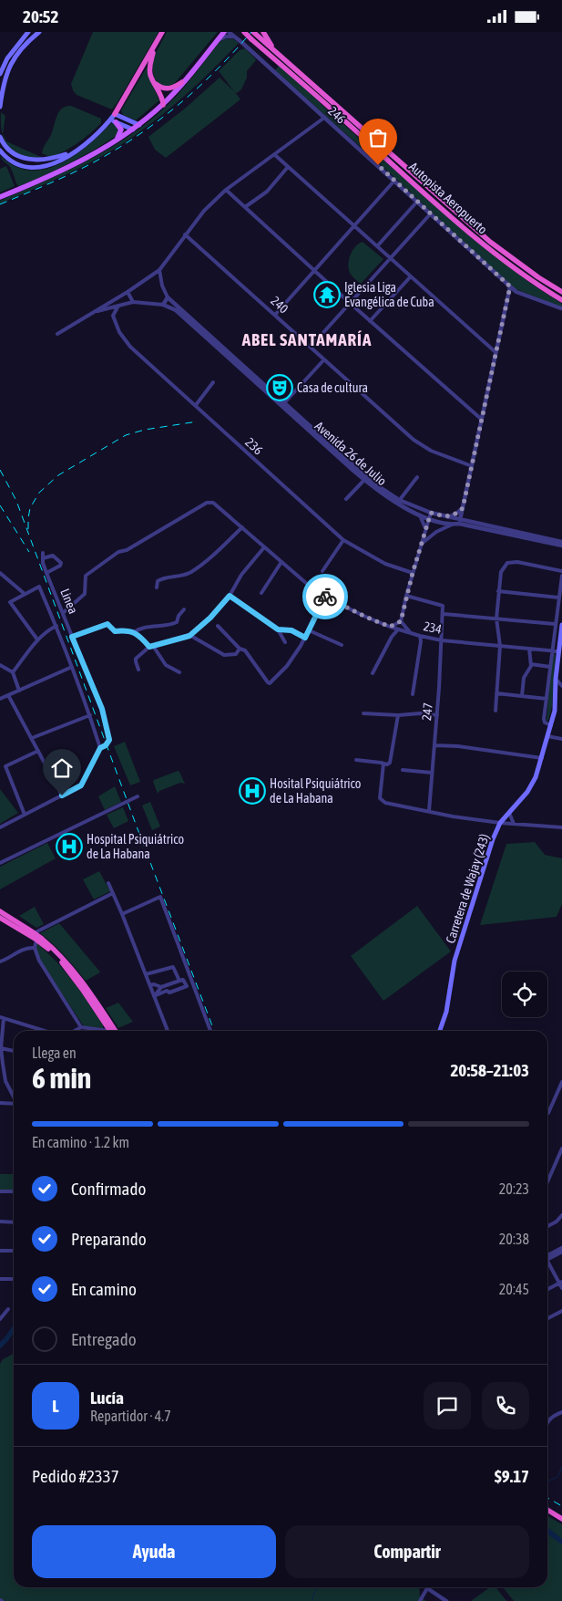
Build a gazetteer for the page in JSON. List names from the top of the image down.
{
  "streets": {
    "highway": ["Autopista Aeropuerto"],
    "main road": ["Carretera de Wajay (243)"],
    "street": [
      "246",
      "240",
      "236",
      "Avenida 26 de Julio",
      "Linea",
      "234",
      "247"
    ]
  },
  "crossings": [
    ["236", "Avenida 26 de Julio"],
    ["Linea", "234"],
    ["234", "247"],
    ["234", "Carretera de Wajay (243)"]
  ],
  "districts": ["ABEL SANTAMARÍA"],
  "places": {
    "temple": ["Iglesia Liga Evangélica de Cuba"],
    "theatre": ["Casa de cultura"],
    "hospital": ["Hosital Psiquiátrico de La Habana", "Hospital Psiquiátrico de La Habana"]
  },
  "page": {
    "status": "20:52",
    "heading": ["6 min", "Llega en", "20:58–21:03"],
    "panel": [
      "Lucía",
      "Repartidor · 4.7",
      "Pedido #2337",
      "$9.17"
    ],
    "bar": "En camino · 1.2 km",
    "list": [
      ["Confirmado", "20:23"],
      ["Preparando", "20:38"],
      ["En camino", "20:45"],
      "Entregado"
    ],
    "round": "L",
    "buttons": ["Ayuda", "Compartir"]
  }
}
